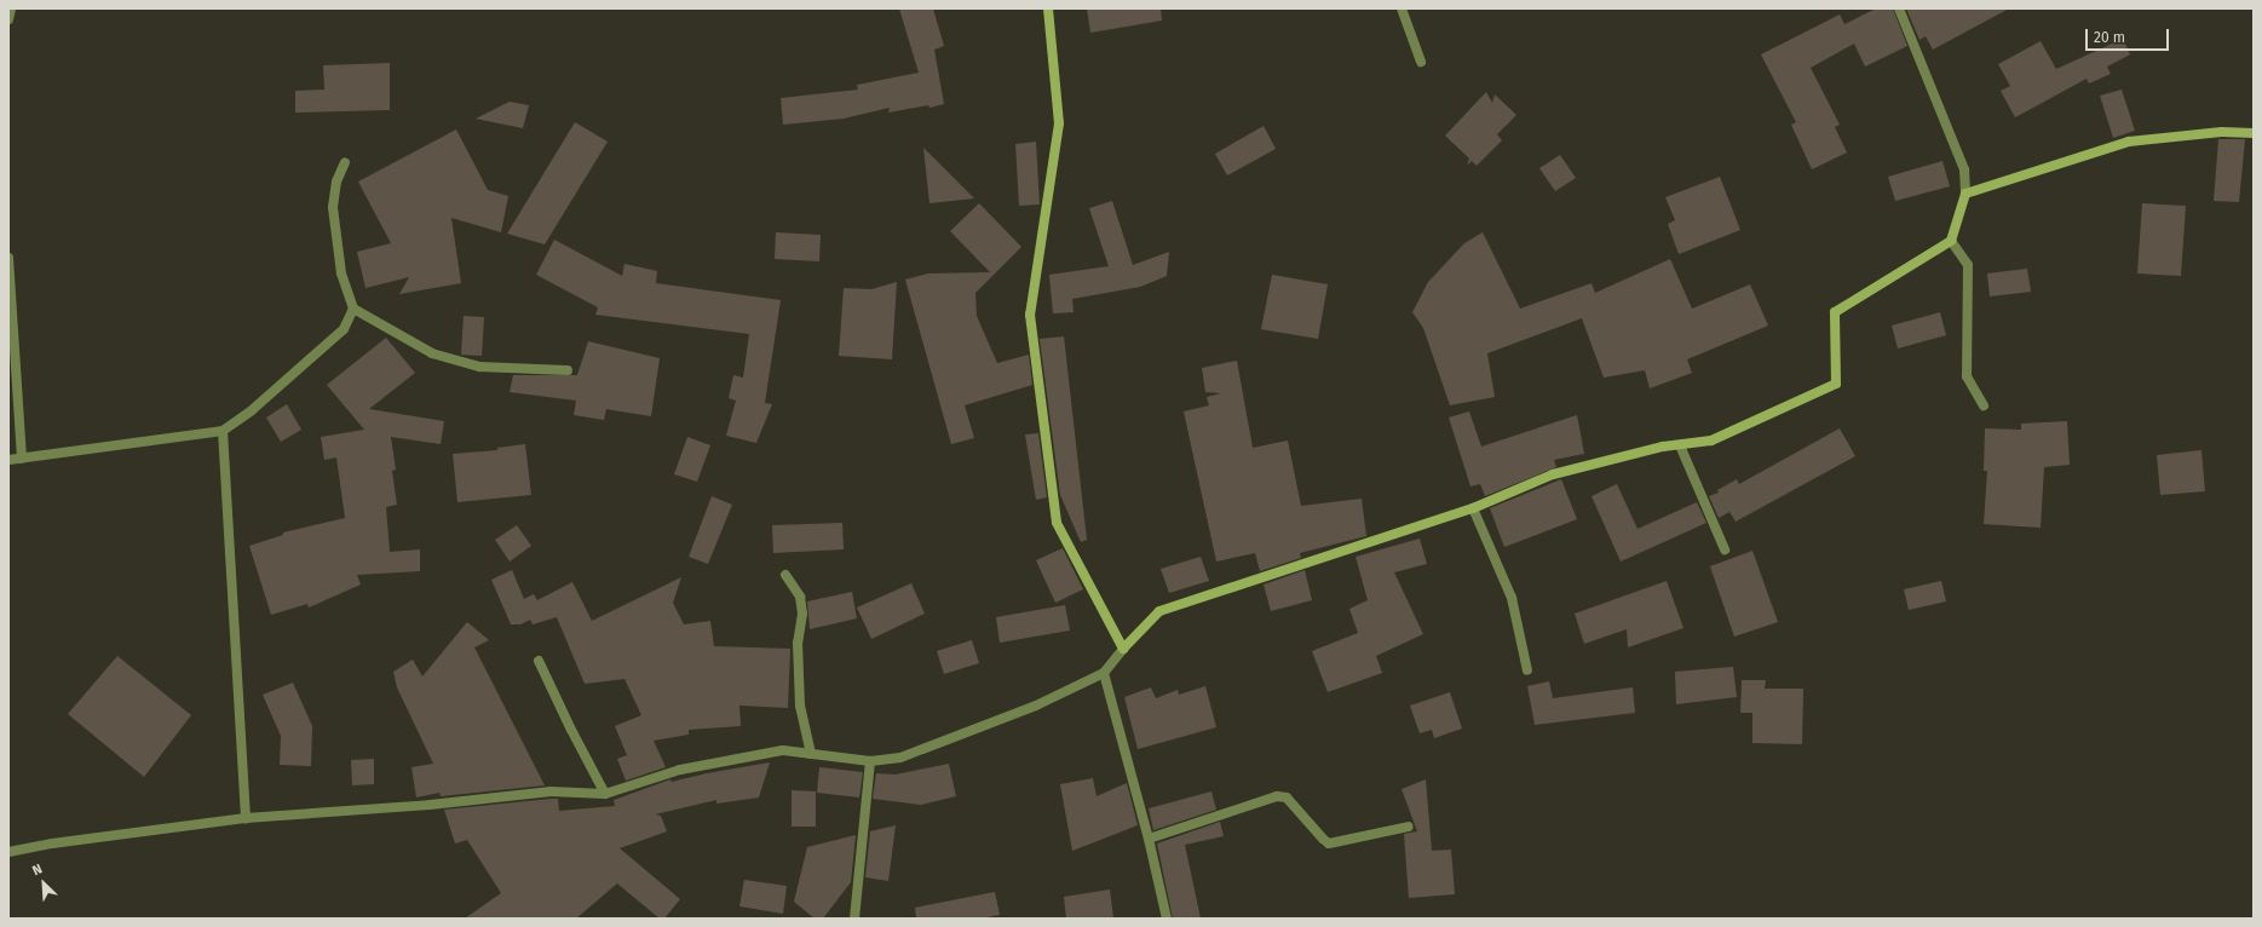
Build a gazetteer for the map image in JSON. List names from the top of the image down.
{
  "scale_bar": "20 m",
  "north": "top left"
}
